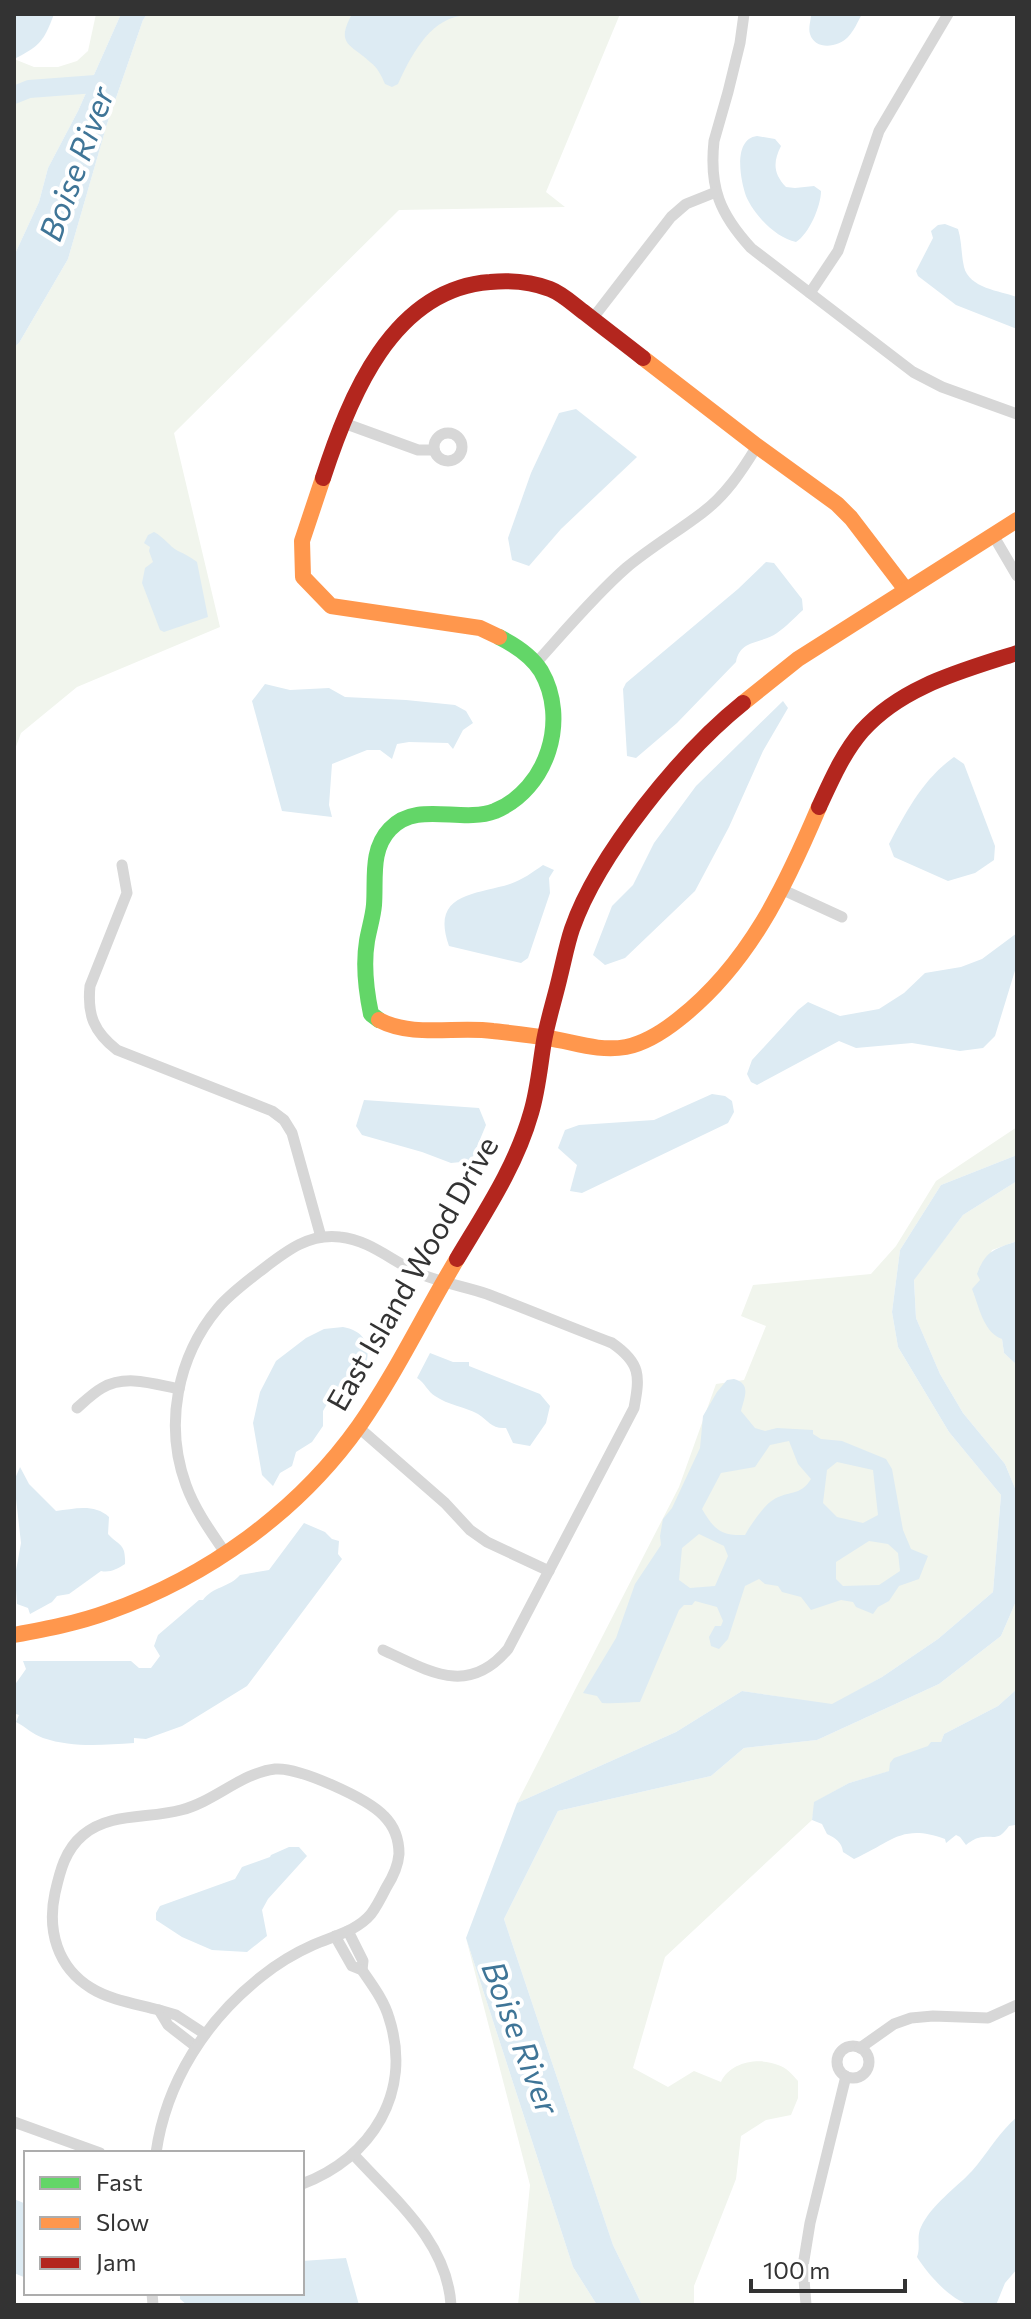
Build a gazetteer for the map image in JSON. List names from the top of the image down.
{
  "streets": {
    "street": ["East Island Wood Drive"]
  },
  "water": ["Boise River"],
  "legend": ["Fast", "Slow", "Jam"],
  "scale_bar": "100 m"
}
